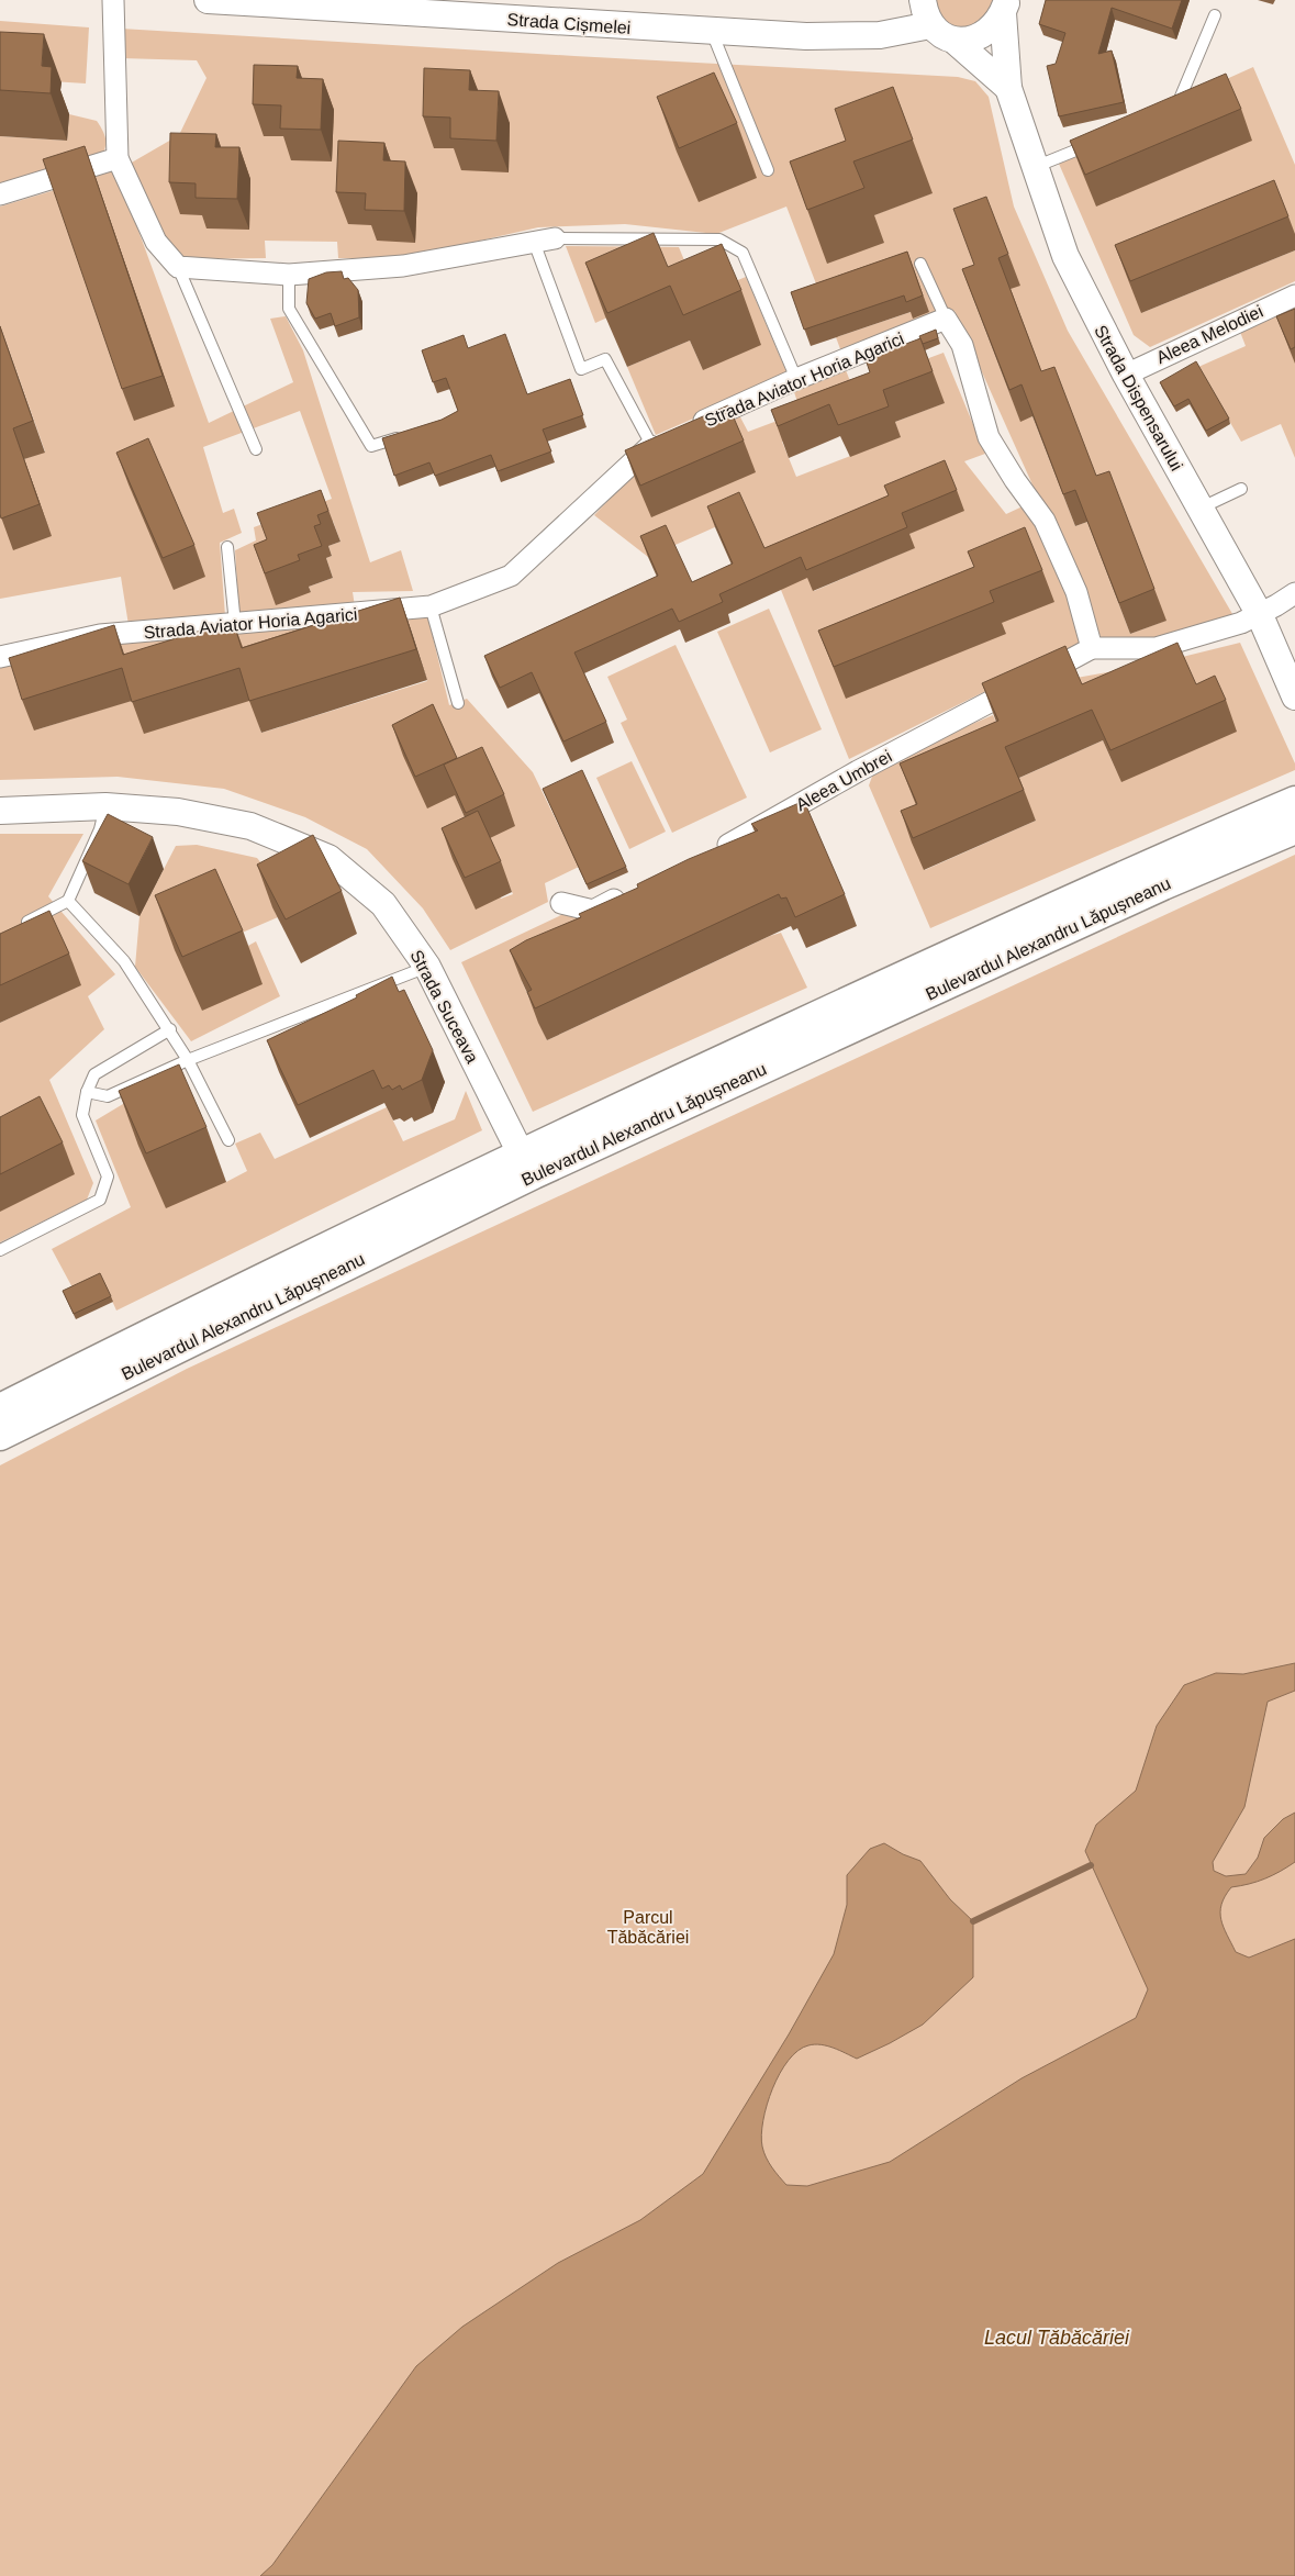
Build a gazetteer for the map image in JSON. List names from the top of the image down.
{
  "streets": {
    "main road": ["Bulevardul Alexandru Lăpușneanu"],
    "street": [
      "Strada Cișmelei",
      "Aleea Melodiei",
      "Strada Aviator Horia Agarici",
      "Strada Dispensarului",
      "Aleea Umbrei",
      "Strada Suceava"
    ]
  },
  "crossings": [
    ["Aleea Melodiei", "Strada Dispensarului"],
    ["Strada Dispensarului", "Aleea Umbrei"],
    ["Bulevardul Alexandru Lăpușneanu", "Strada Suceava"]
  ],
  "water": ["Lacul Tăbăcăriei"],
  "parks": ["Parcul Tăbăcăriei"]
}
